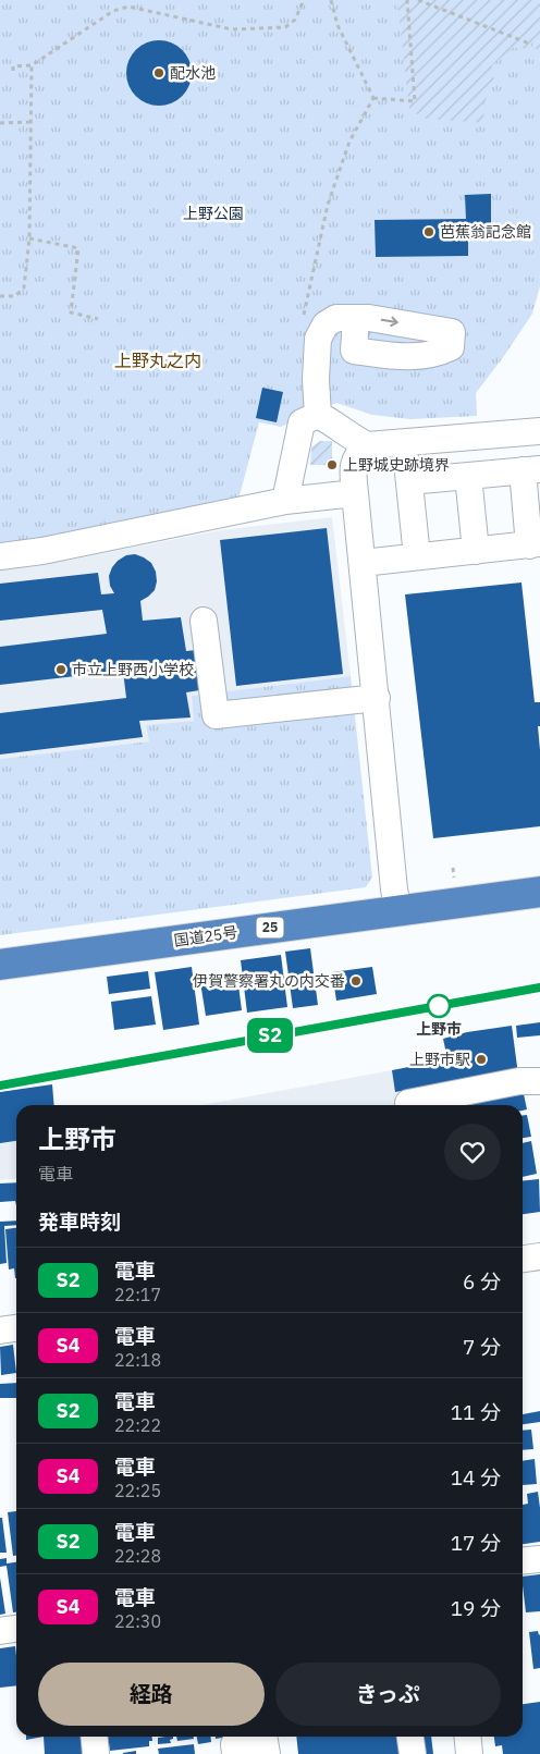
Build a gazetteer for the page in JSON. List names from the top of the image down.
{
  "streets": {
    "highway": ["25", "国道25号"]
  },
  "districts": ["上野丸之内"],
  "parks": ["上野公園"],
  "places": [
    "配水池",
    "芭蕉翁記念館",
    "上野城史跡境界",
    "市立上野西小学校",
    "伊賀警察署丸の内交番",
    "上野市",
    "上野市駅"
  ],
  "page": {
    "on_map": "S2",
    "heading": [
      ["上野市", "電車"],
      "発車時刻"
    ],
    "list": [
      {
        "mark": "S2",
        "name": "電車",
        "note": "22:17",
        "value": "6 分"
      },
      {
        "mark": "S4",
        "name": "電車",
        "note": "22:18",
        "value": "7 分"
      },
      {
        "mark": "S2",
        "name": "電車",
        "note": "22:22",
        "value": "11 分"
      },
      {
        "mark": "S4",
        "name": "電車",
        "note": "22:25",
        "value": "14 分"
      },
      {
        "mark": "S2",
        "name": "電車",
        "note": "22:28",
        "value": "17 分"
      },
      {
        "mark": "S4",
        "name": "電車",
        "note": "22:30",
        "value": "19 分"
      }
    ],
    "buttons": ["経路", "きっぷ"]
  }
}
